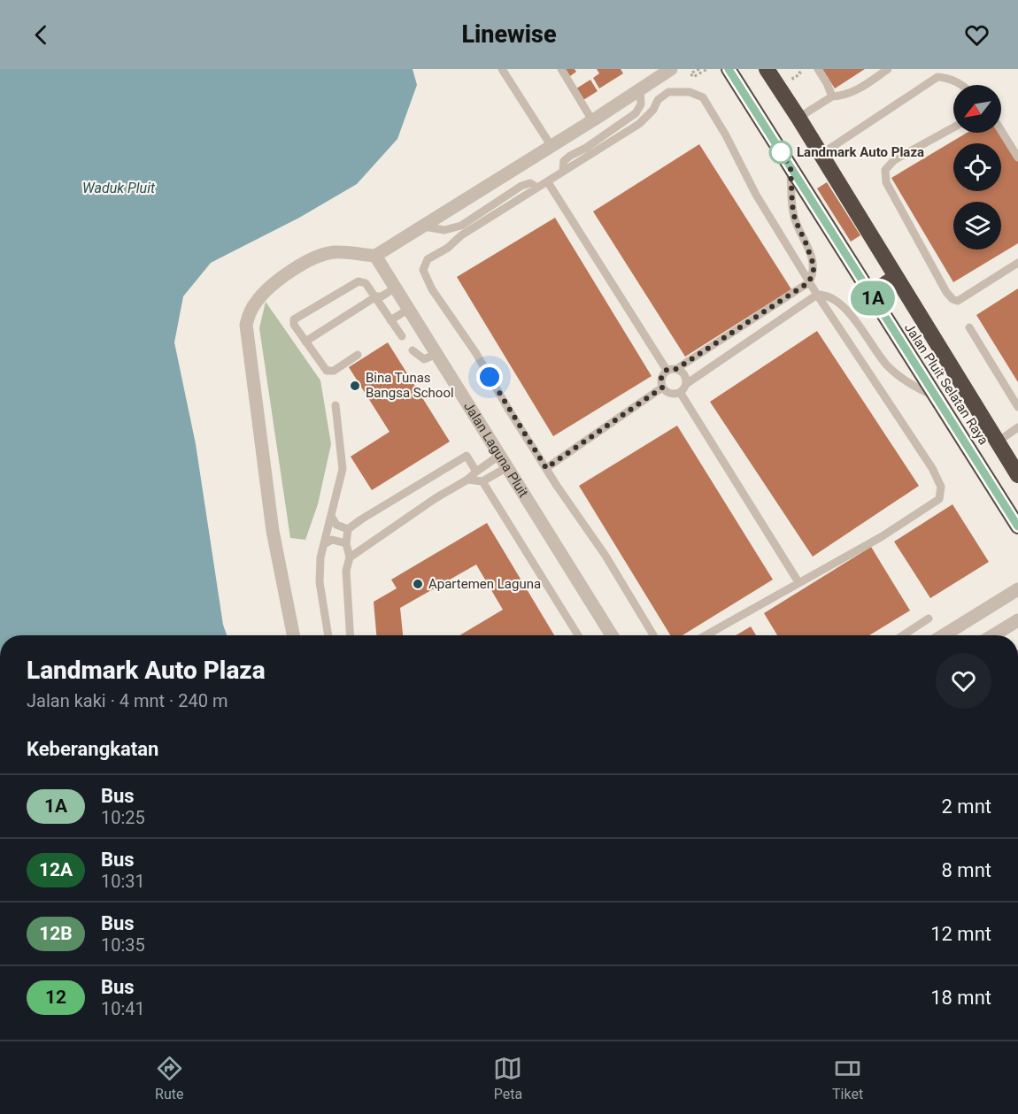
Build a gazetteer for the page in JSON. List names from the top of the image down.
{
  "streets": {
    "highway": ["Jalan Pluit Selatan Raya"],
    "street": ["Jalan Laguna Pluit"]
  },
  "water": ["Waduk Pluit"],
  "places": ["Landmark Auto Plaza", "Bina Tunas Bangsa School", "Apartemen Laguna"],
  "lines": ["bus line 1A"],
  "north": "bottom left",
  "page": {
    "header": "Linewise",
    "on_map": "1A",
    "heading": [
      ["Landmark Auto Plaza", "Jalan kaki · 4 mnt · 240 m"],
      "Keberangkatan"
    ],
    "list": [
      {
        "mark": "1A",
        "name": "Bus",
        "note": "10:25",
        "value": "2 mnt"
      },
      {
        "mark": "12A",
        "name": "Bus",
        "note": "10:31",
        "value": "8 mnt"
      },
      {
        "mark": "12B",
        "name": "Bus",
        "note": "10:35",
        "value": "12 mnt"
      },
      {
        "mark": "12",
        "name": "Bus",
        "note": "10:41",
        "value": "18 mnt"
      }
    ],
    "tabs": ["Rute", "Peta", "Tiket"]
  }
}
